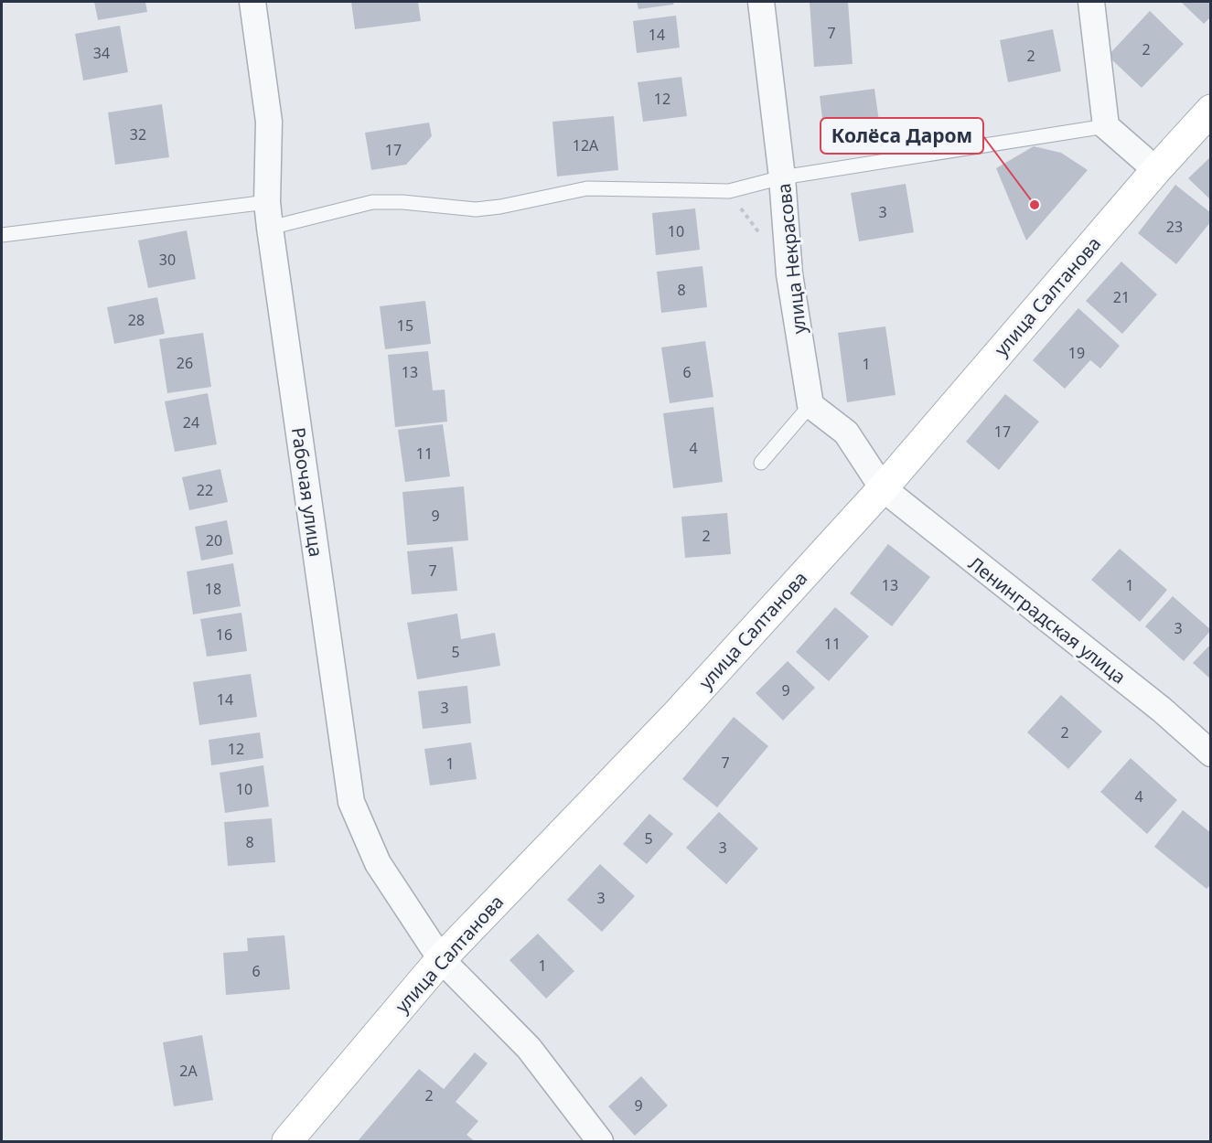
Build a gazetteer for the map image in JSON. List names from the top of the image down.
{
  "streets": {
    "main road": ["улица Салтанова"],
    "street": ["улица Некрасова", "Рабочая улица", "Ленинградская улица"]
  },
  "crossings": [
    ["улица Салтанова", "Рабочая улица"],
    ["улица Салтанова", "Ленинградская улица"]
  ],
  "places": ["Колёса Даром"],
  "house_numbers": [
    "7",
    "14",
    "2",
    "34",
    "2",
    "12",
    "32",
    "12А",
    "17",
    "3",
    "23",
    "10",
    "30",
    "8",
    "21",
    "28",
    "15",
    "19",
    "26",
    "1",
    "13",
    "6",
    "24",
    "17",
    "4",
    "11",
    "22",
    "9",
    "2",
    "20",
    "7",
    "13",
    "1",
    "18",
    "3",
    "16",
    "11",
    "5",
    "9",
    "14",
    "3",
    "2",
    "12",
    "7",
    "1",
    "10",
    "4",
    "5",
    "8",
    "3",
    "3",
    "1",
    "6",
    "2А",
    "2",
    "9"
  ]
}
